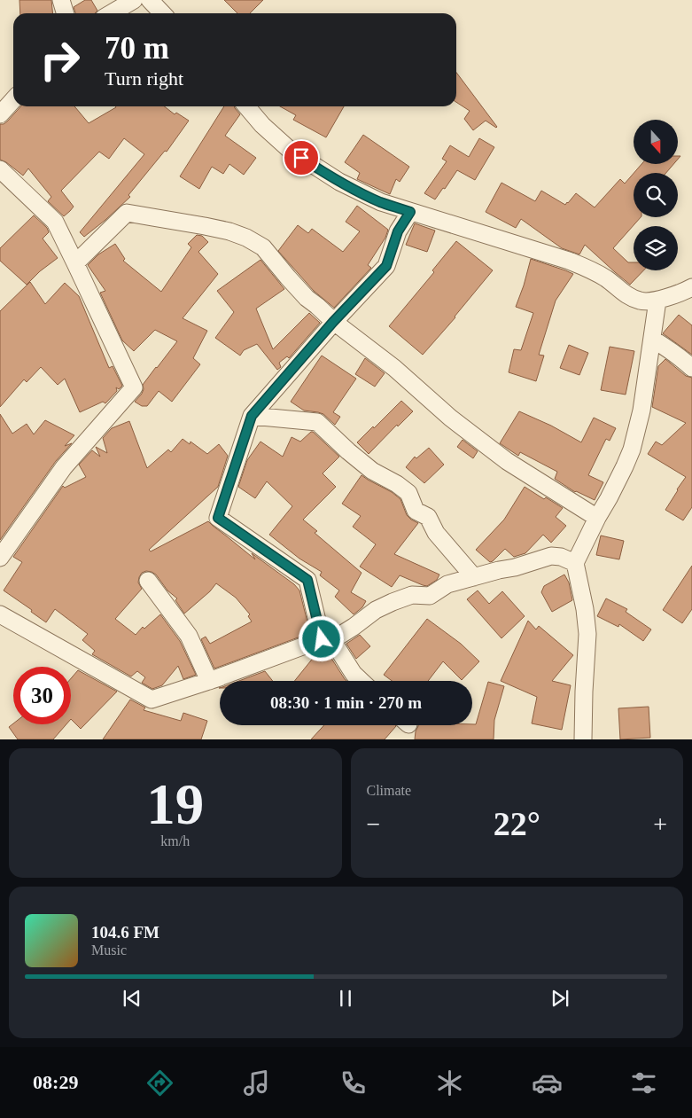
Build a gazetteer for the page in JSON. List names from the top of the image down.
{
  "north": "bottom",
  "page": {
    "turn": ["70 m", "Turn right"],
    "limit": "30",
    "trip": "08:30 · 1 min · 270 m",
    "tile": [
      ["19", "km/h"],
      "Climate"
    ],
    "heat": ["−", "22°", "+"],
    "song": ["104.6 FM", "Music"],
    "tabs": "08:29"
  }
}
